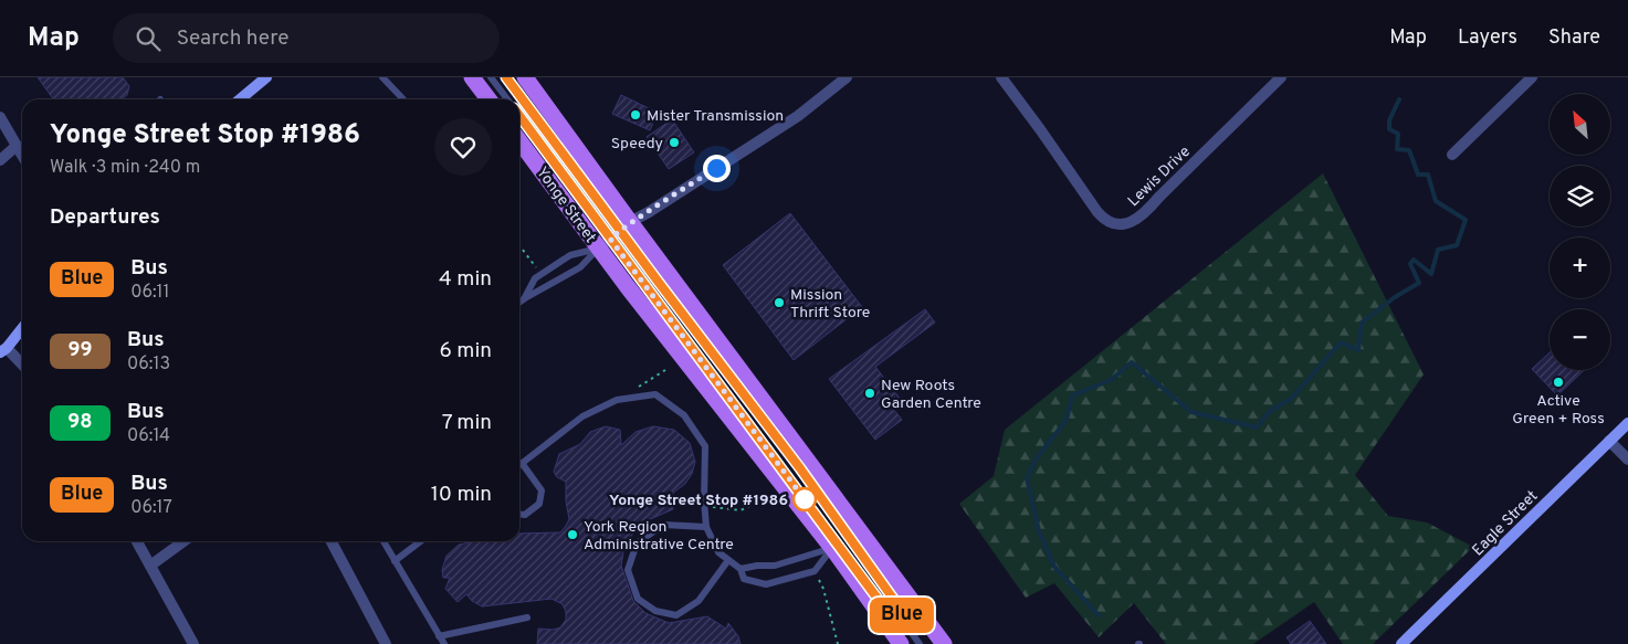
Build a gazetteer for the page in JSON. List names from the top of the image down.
{
  "streets": {
    "main road": ["Yonge Street", "Eagle Street"],
    "street": ["Lewis Drive"]
  },
  "places": [
    "Mister Transmission",
    "Speedy",
    "Mission Thrift Store",
    "Active Green + Ross",
    "New Roots Garden Centre",
    "Yonge Street Stop #1986",
    "York Region Administrative Centre"
  ],
  "lines": ["bus line Blue"],
  "north": "top left",
  "page": {
    "header": "Map",
    "search": "Search here",
    "nav": ["Map", "Layers", "Share"],
    "on_map": "Blue",
    "map_buttons": ["+", "−"],
    "heading": [
      ["Yonge Street Stop #1986", "Walk · 3 min · 240 m"],
      "Departures"
    ],
    "list": [
      {
        "mark": "Blue",
        "name": "Bus",
        "note": "06:11",
        "value": "4 min"
      },
      {
        "mark": "99",
        "name": "Bus",
        "note": "06:13",
        "value": "6 min"
      },
      {
        "mark": "98",
        "name": "Bus",
        "note": "06:14",
        "value": "7 min"
      },
      {
        "mark": "Blue",
        "name": "Bus",
        "note": "06:17",
        "value": "10 min"
      }
    ]
  }
}
